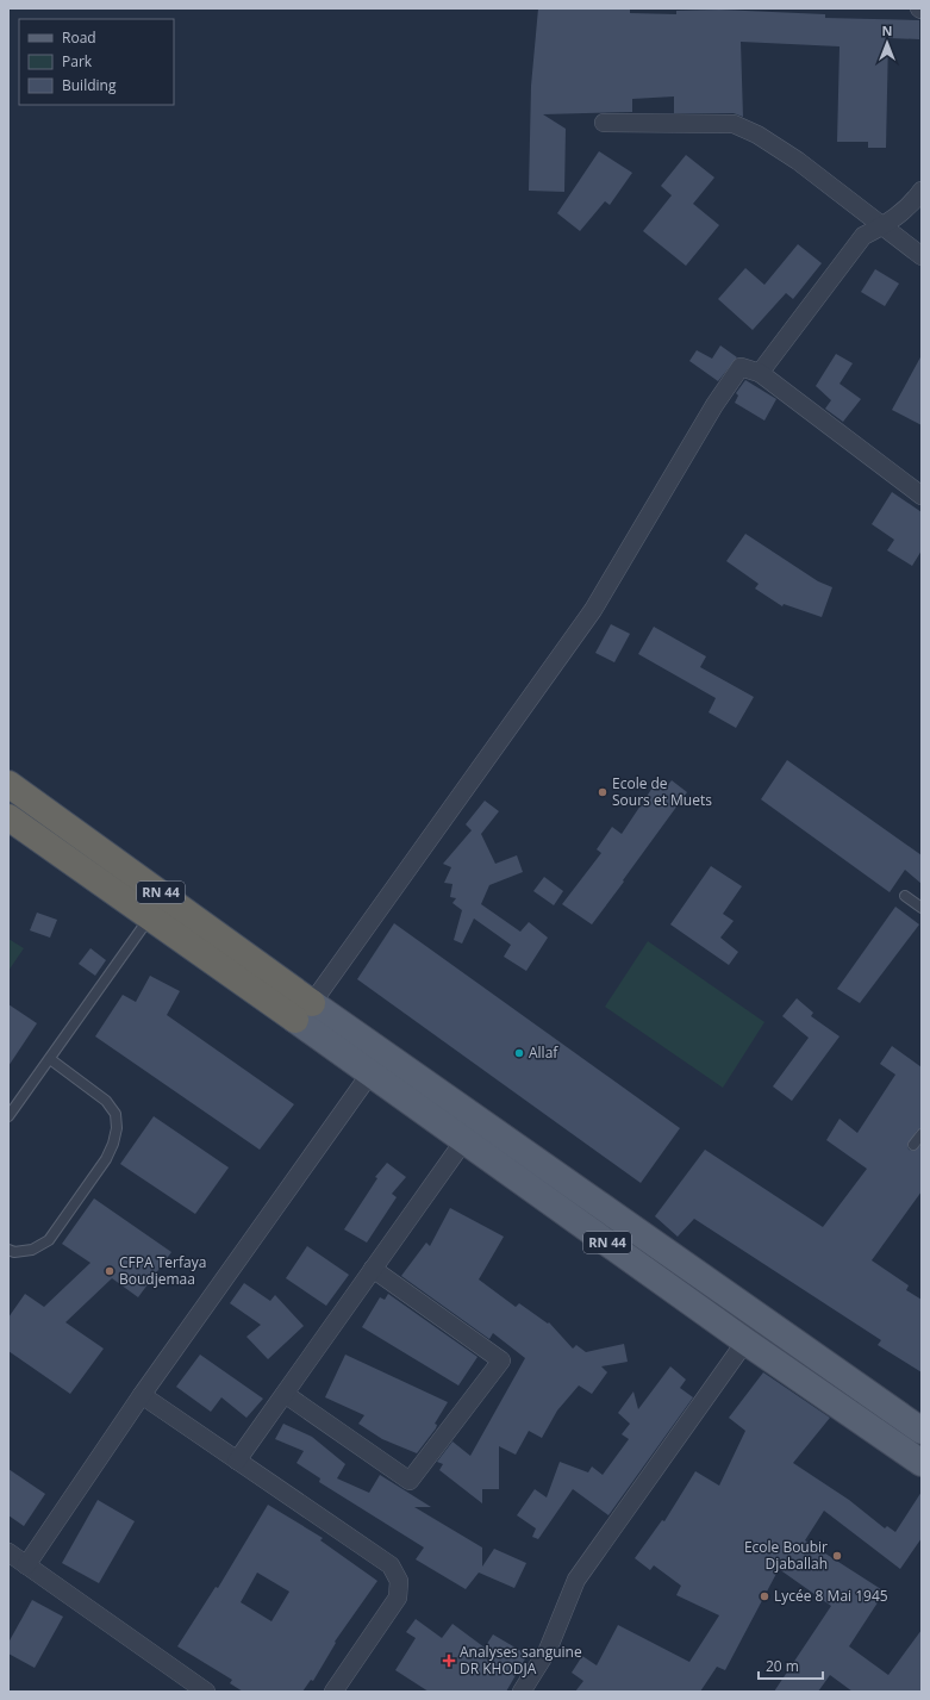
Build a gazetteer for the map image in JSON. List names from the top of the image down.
{
  "streets": {
    "highway": ["RN 44"]
  },
  "places": {
    "other": [
      "Ecole de Sours et Muets",
      "Allaf",
      "CFPA Terfaya Boudjemaa",
      "Ecole Boubir Djaballah",
      "Lycée 8 Mai 1945"
    ],
    "health": ["Analyses sanguine DR KHODJA"]
  },
  "legend": ["Road", "Park", "Building"],
  "scale_bar": "20 m",
  "north": "top"
}
